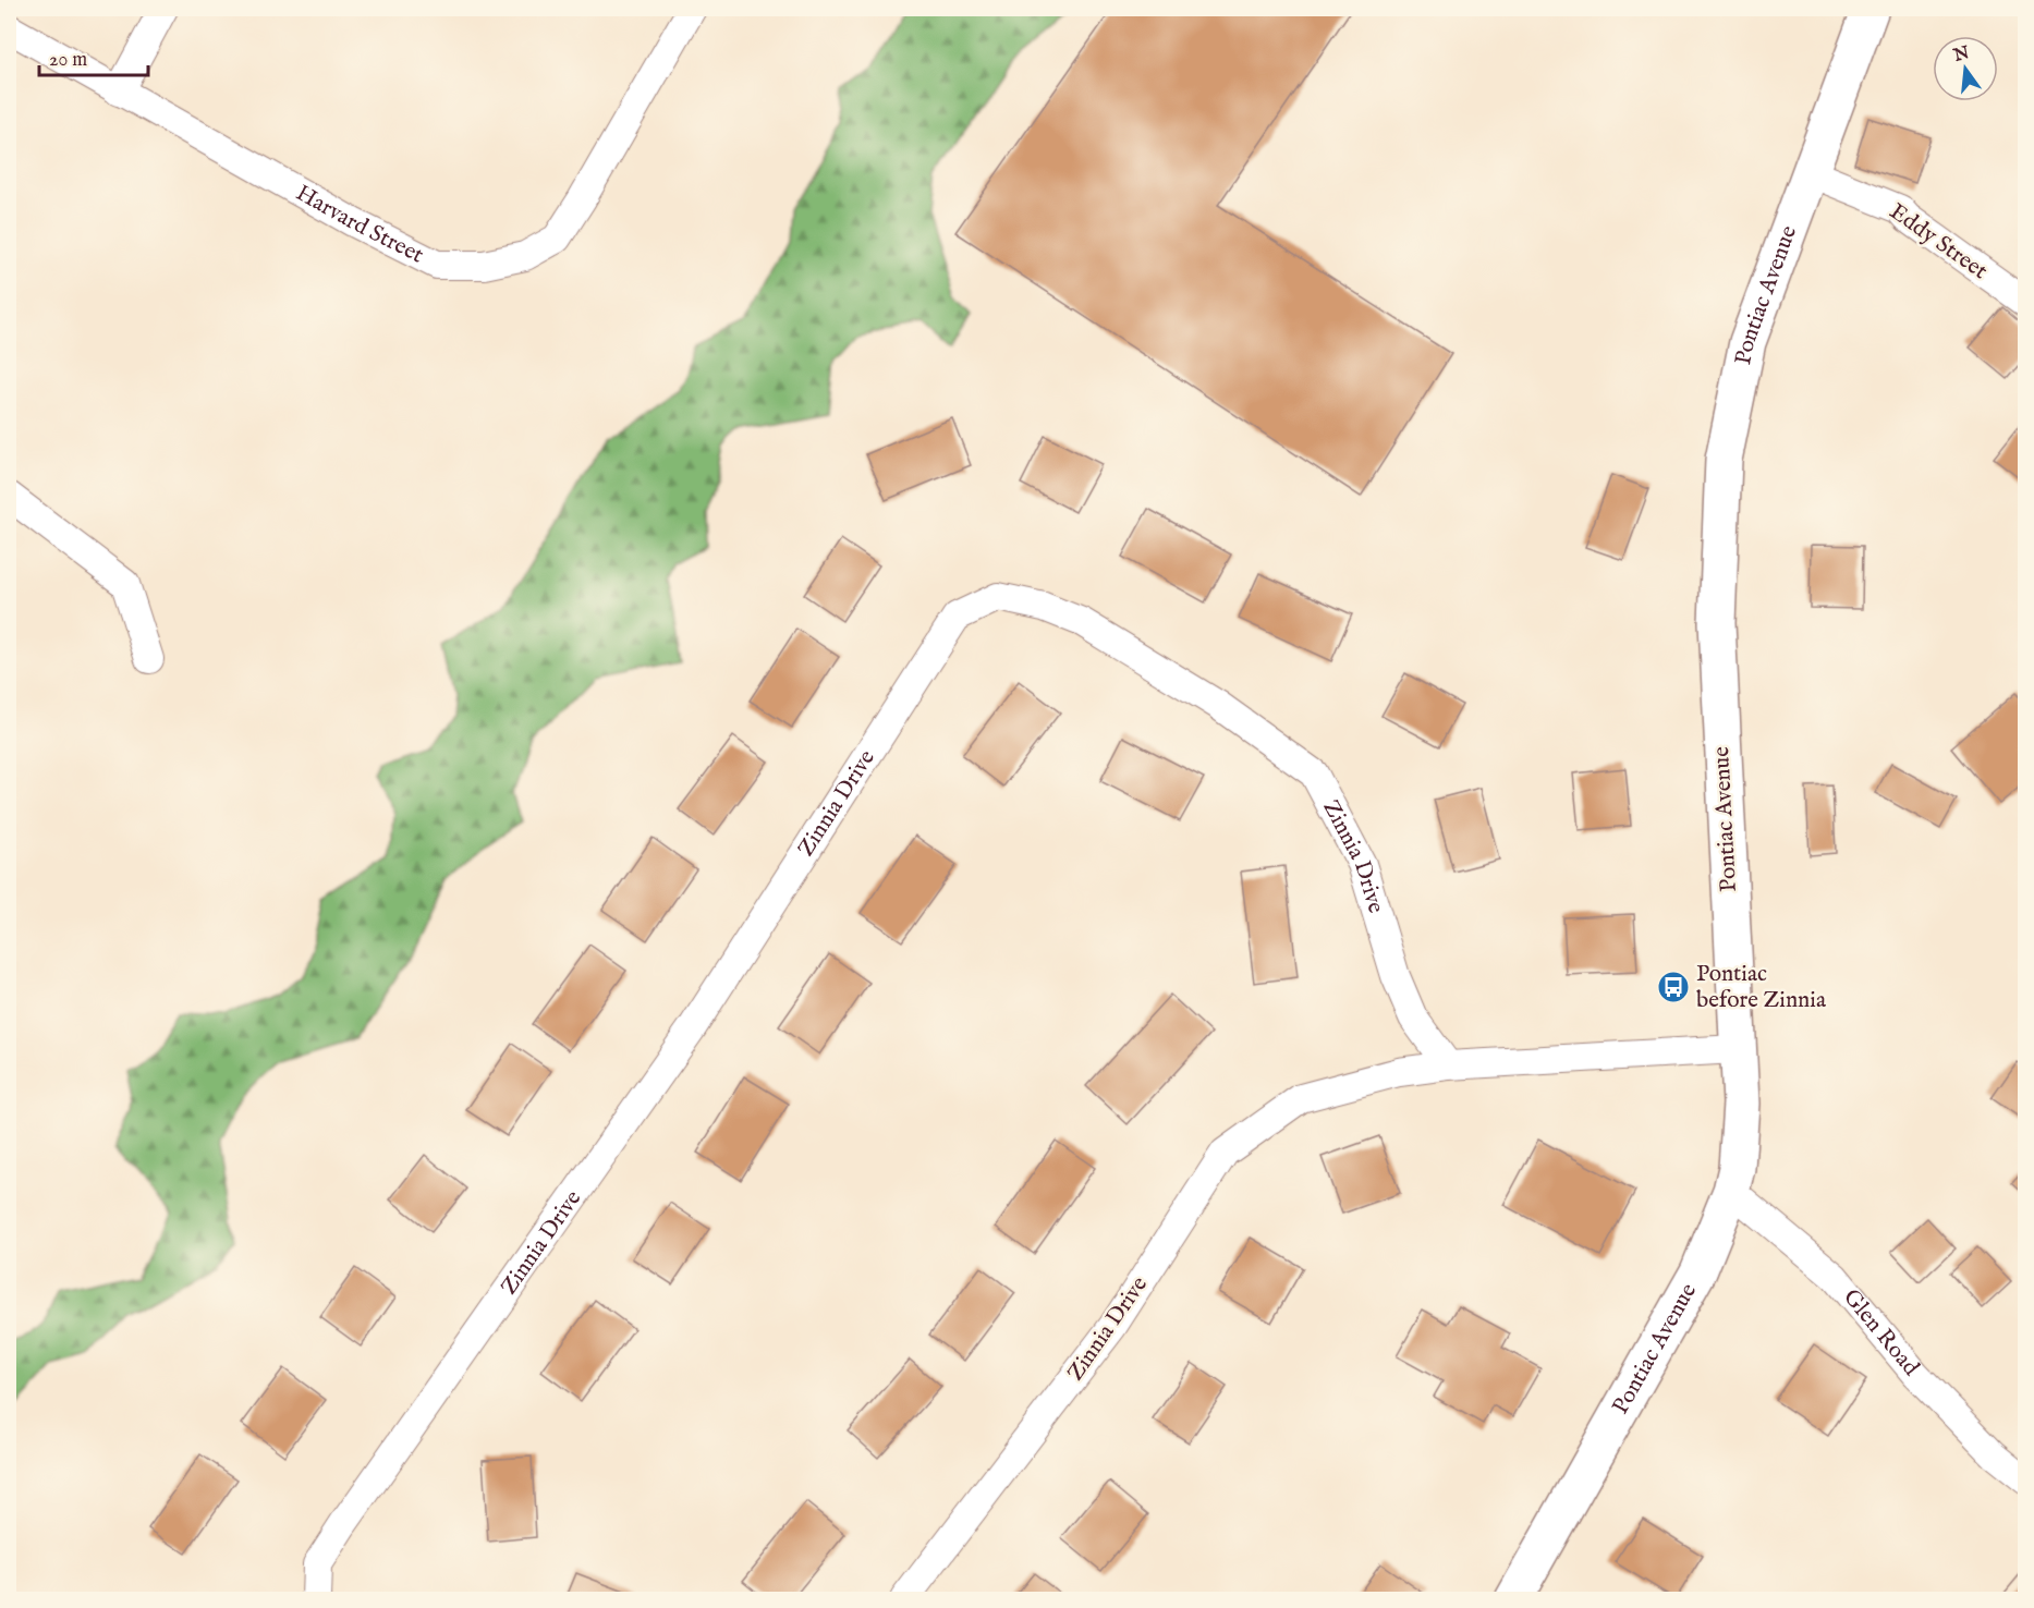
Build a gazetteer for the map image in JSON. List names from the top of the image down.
{
  "streets": {
    "main road": ["Pontiac Avenue"],
    "street": [
      "Harvard Street",
      "Eddy Street",
      "Zinnia Drive",
      "Glen Road"
    ]
  },
  "crossings": [
    ["Eddy Street", "Pontiac Avenue"],
    ["Pontiac Avenue", "Zinnia Drive"],
    ["Pontiac Avenue", "Glen Road"]
  ],
  "places": {
    "bus stop": ["Pontiac before Zinnia"]
  },
  "scale_bar": "20 m",
  "north": "top"
}
